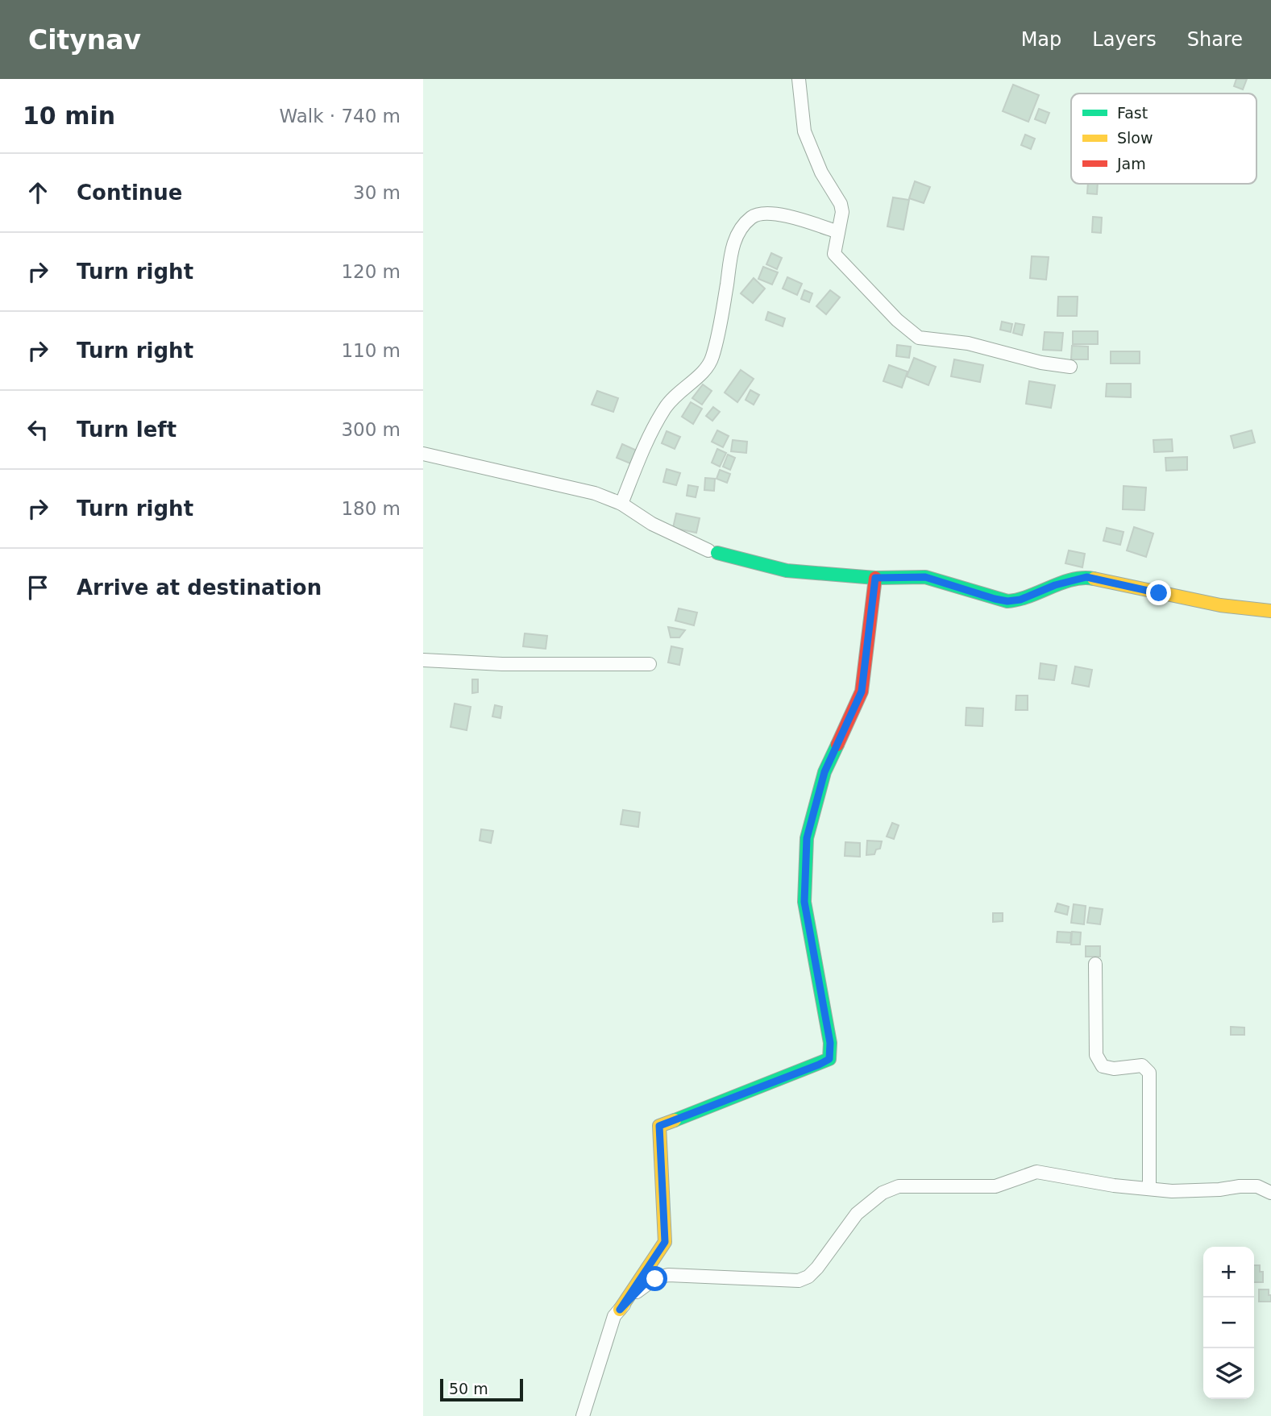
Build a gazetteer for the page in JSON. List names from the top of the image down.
{
  "legend": ["Fast", "Slow", "Jam"],
  "scale_bar": "50 m",
  "page": {
    "header": "Citynav",
    "nav": ["Map", "Layers", "Share"],
    "heading": ["10 min", "Walk · 740 m"],
    "list": [
      ["Continue", "30 m"],
      ["Turn right", "120 m"],
      ["Turn right", "110 m"],
      ["Turn left", "300 m"],
      ["Turn right", "180 m"],
      "Arrive at destination"
    ],
    "map_buttons": ["+", "−"],
    "scale": "50 m"
  }
}
